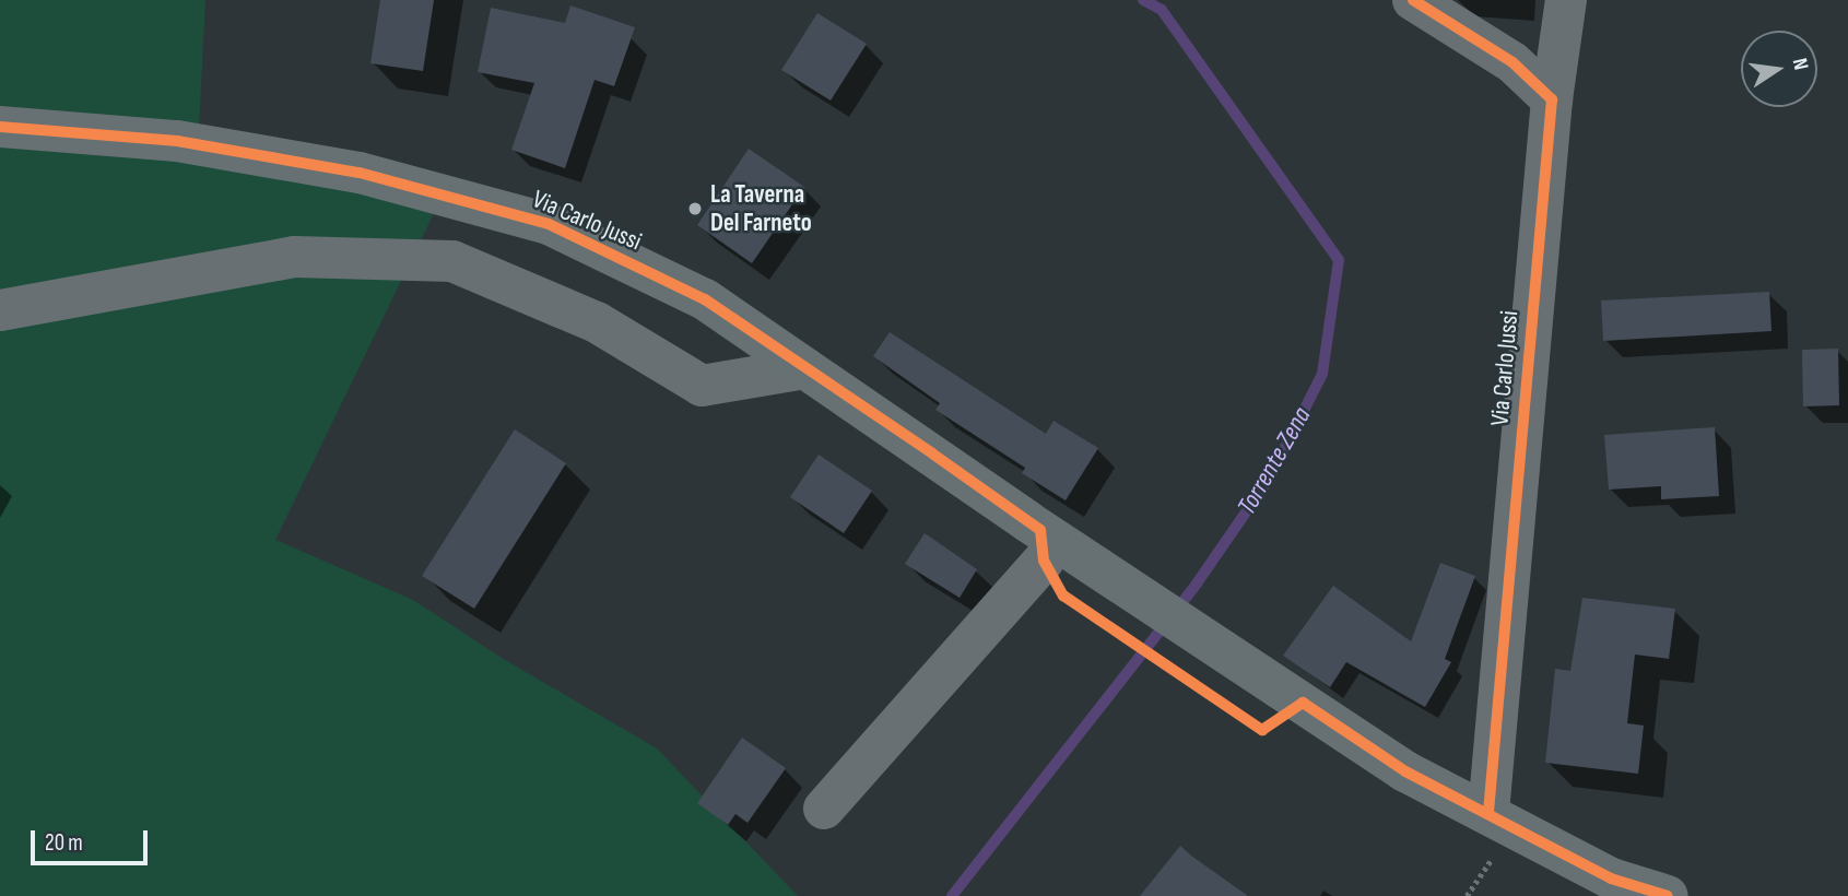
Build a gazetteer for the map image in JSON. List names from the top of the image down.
{
  "streets": {
    "street": ["Via Carlo Jussi"]
  },
  "water": ["Torrente Zena"],
  "places": ["La Taverna Del Farneto"],
  "scale_bar": "20 m",
  "north": "right"
}
